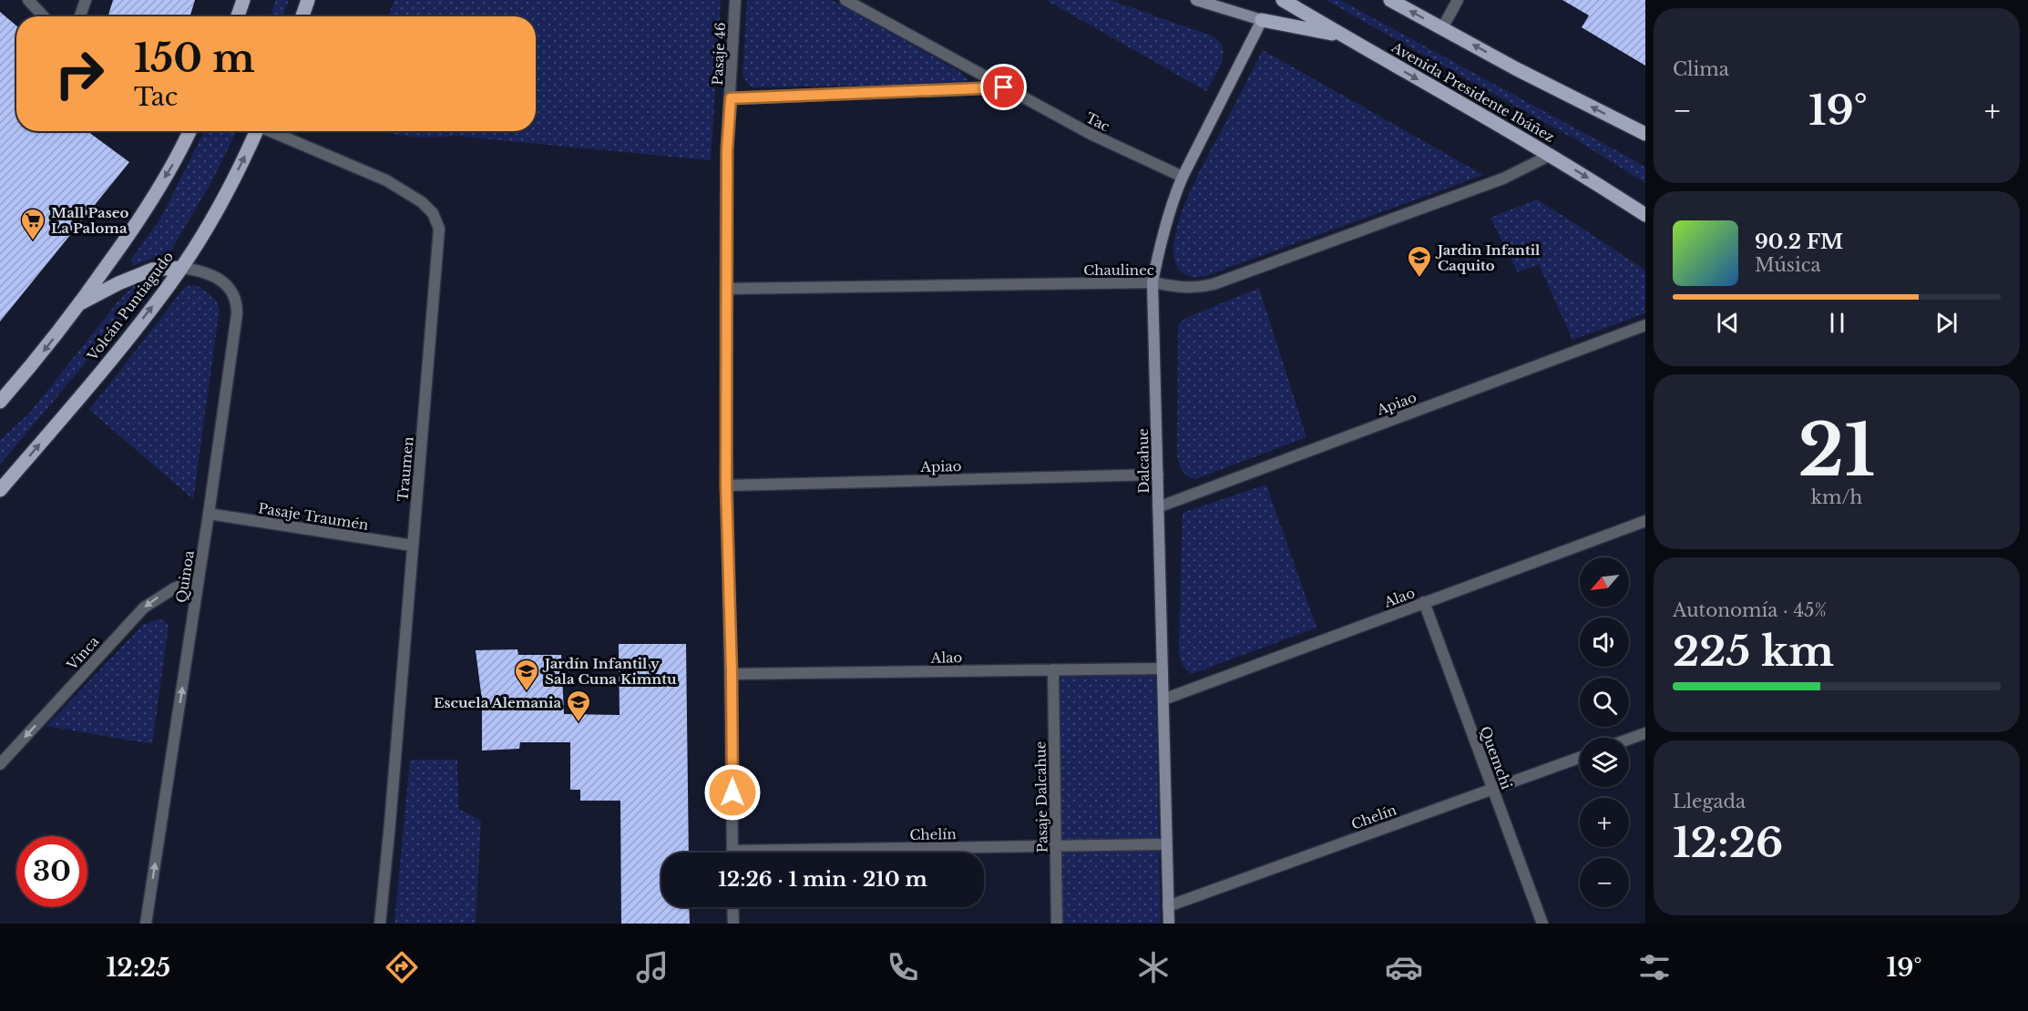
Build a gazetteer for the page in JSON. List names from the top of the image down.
{
  "streets": {
    "main road": ["Avenida Presidente Ibáñez", "Volcán Puntiagudo"],
    "street": [
      "Pasaje 46",
      "Tac",
      "Chaulinec",
      "Apiao",
      "Dalcahue",
      "Traumen",
      "Pasaje Traumén",
      "Quinoa",
      "Alao",
      "Vinca",
      "Quemchi",
      "Pasaje Dalcahue",
      "Chelín"
    ]
  },
  "crossings": [
    ["Pasaje 46", "Chaulinec"],
    ["Pasaje 46", "Apiao"],
    ["Pasaje 46", "Alao"],
    ["Avenida Presidente Ibáñez", "Chaulinec"],
    ["Tac", "Dalcahue"],
    ["Chaulinec", "Dalcahue"],
    ["Volcán Puntiagudo", "Quinoa"],
    ["Apiao", "Dalcahue"],
    ["Dalcahue", "Alao"],
    ["Dalcahue", "Chelín"],
    ["Traumen", "Pasaje Traumén"],
    ["Pasaje Traumén", "Quinoa"],
    ["Quinoa", "Vinca"],
    ["Alao", "Quemchi"],
    ["Alao", "Pasaje Dalcahue"],
    ["Quemchi", "Chelín"],
    ["Pasaje Dalcahue", "Chelín"]
  ],
  "one_way": ["Quinoa", "Vinca"],
  "places": {
    "supermarket": ["Mall Paseo La Paloma"],
    "school or university": ["Jardin Infantil Caquito", "Jardín Infantil y Sala Cuna Kimntu", "Escuela Alemania"]
  },
  "north": "bottom left",
  "page": {
    "tile": [
      "Clima",
      ["21", "km/h"],
      ["Autonomía · 45%", "225 km"],
      ["Llegada", "12:26"]
    ],
    "turn": ["150 m", "Tac"],
    "heat": ["−", "19°", "+"],
    "song": ["90.2 FM", "Música"],
    "map_buttons": ["+", "−"],
    "limit": "30",
    "trip": "12:26 · 1 min · 210 m",
    "tabs": ["12:25", "19°"]
  }
}
